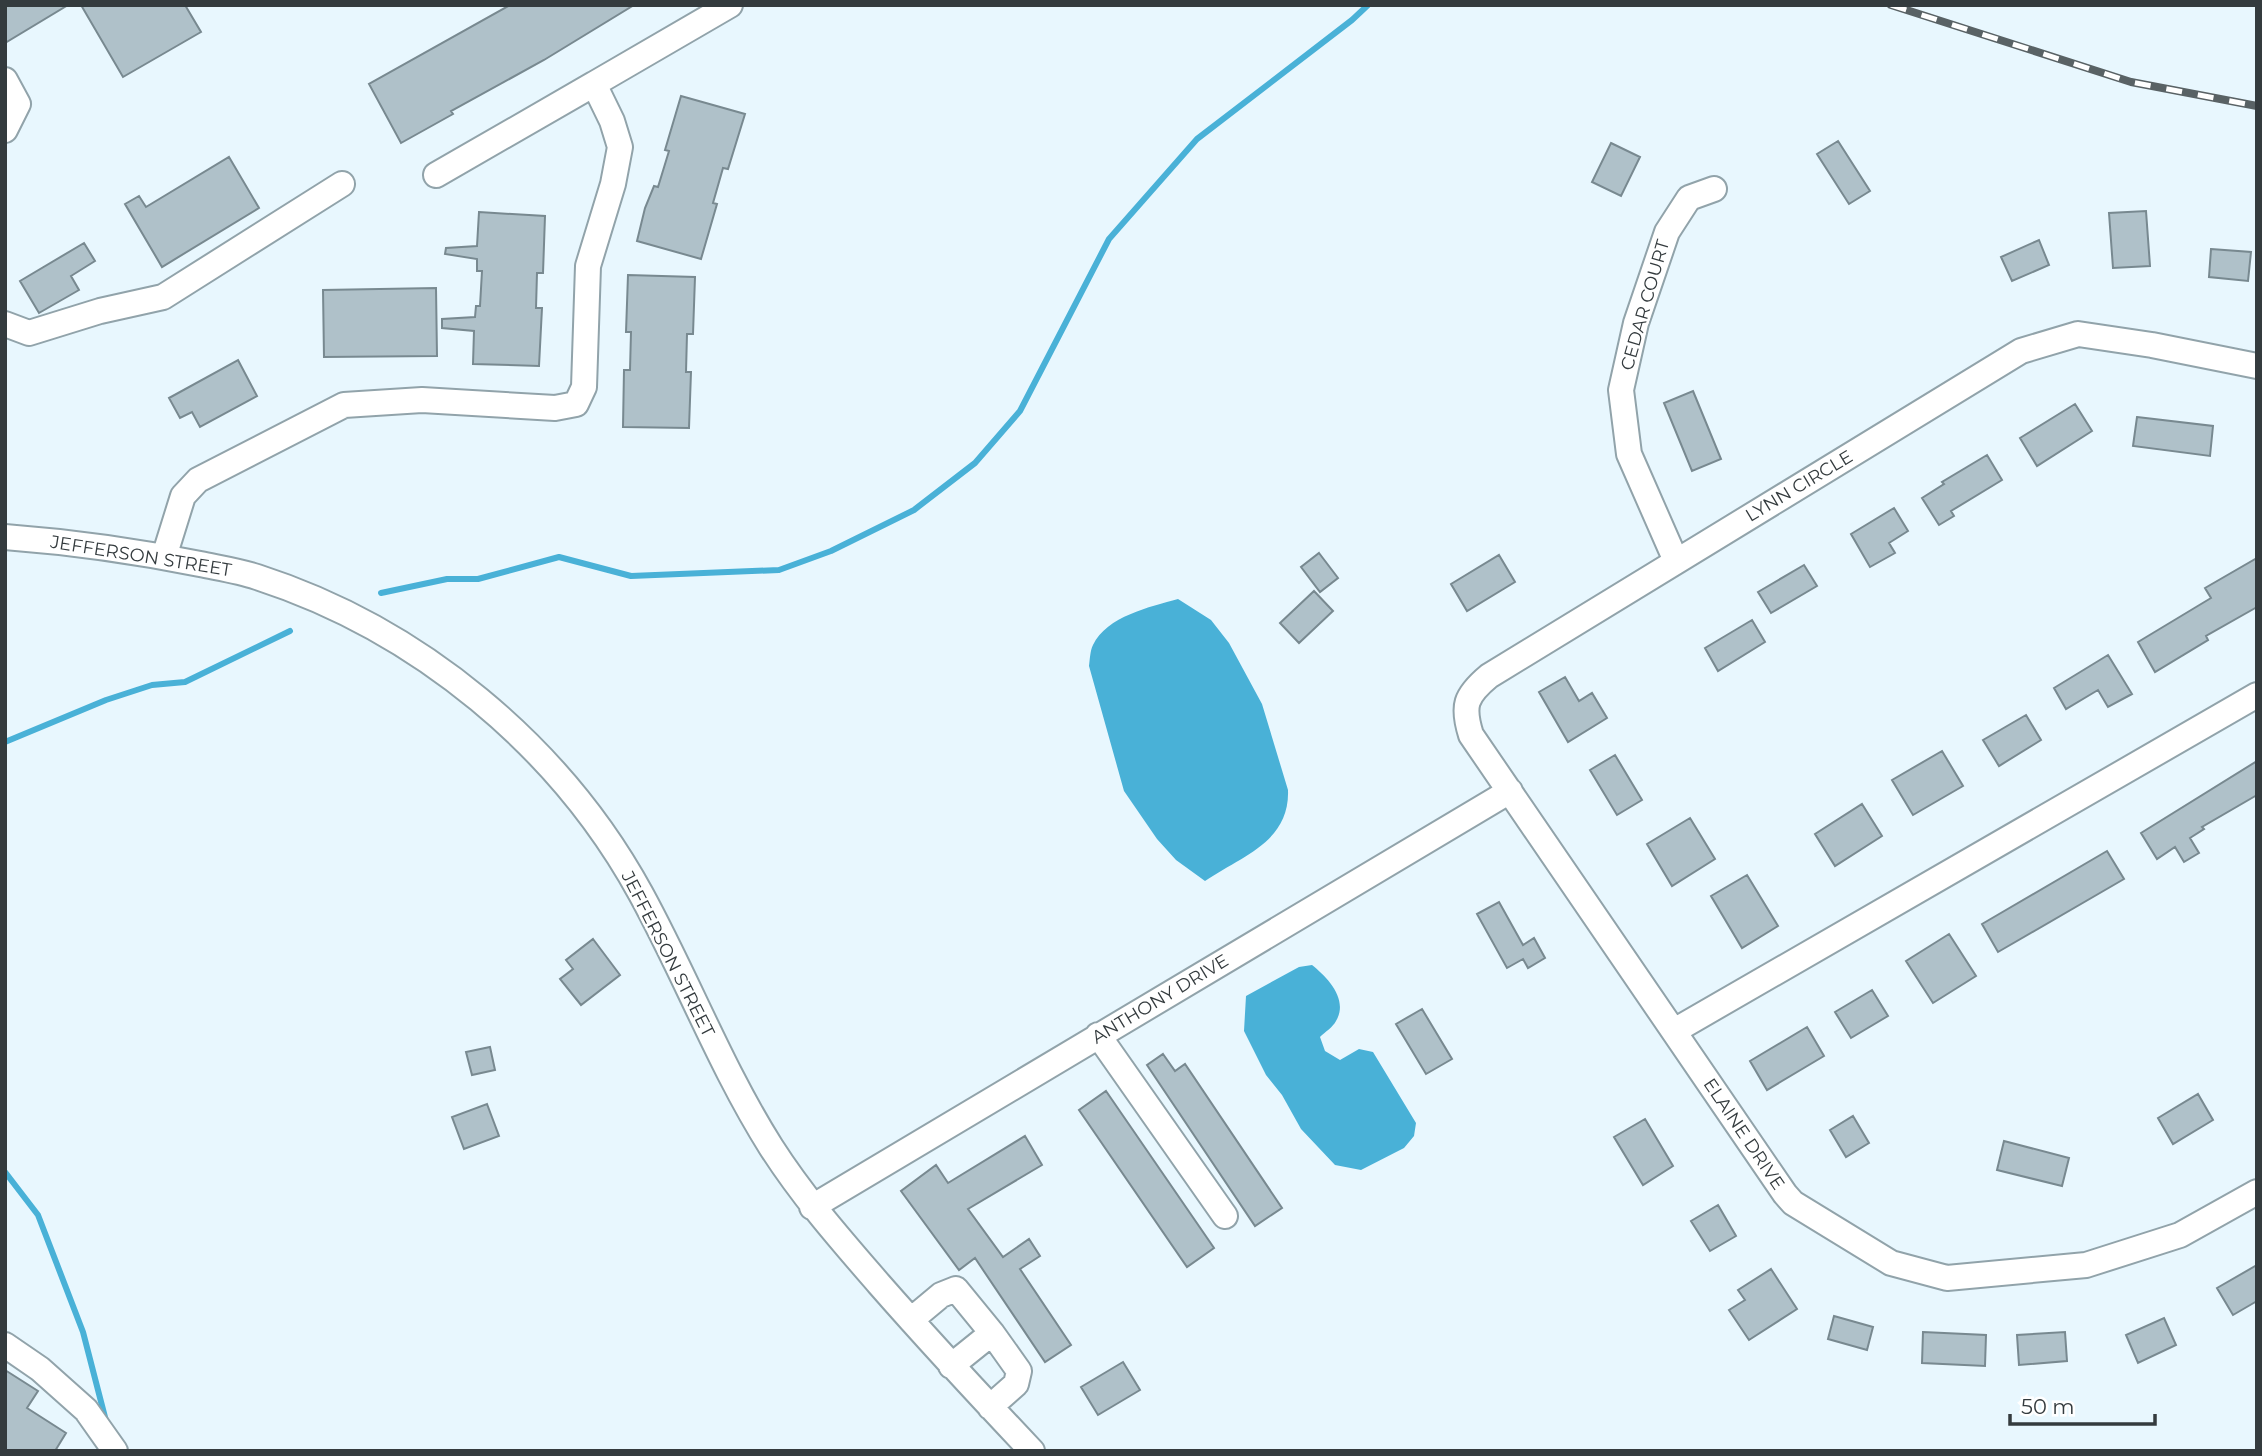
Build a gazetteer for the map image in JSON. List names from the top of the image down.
{
  "streets": {
    "street": [
      "CEDAR COURT",
      "LYNN CIRCLE",
      "JEFFERSON STREET",
      "ANTHONY DRIVE",
      "ELAINE DRIVE"
    ]
  },
  "crossings": [
    ["CEDAR COURT", "LYNN CIRCLE"],
    ["LYNN CIRCLE", "ANTHONY DRIVE"],
    ["LYNN CIRCLE", "ELAINE DRIVE"],
    ["JEFFERSON STREET", "ANTHONY DRIVE"],
    ["ANTHONY DRIVE", "ELAINE DRIVE"]
  ],
  "scale_bar": "50 m"
}
